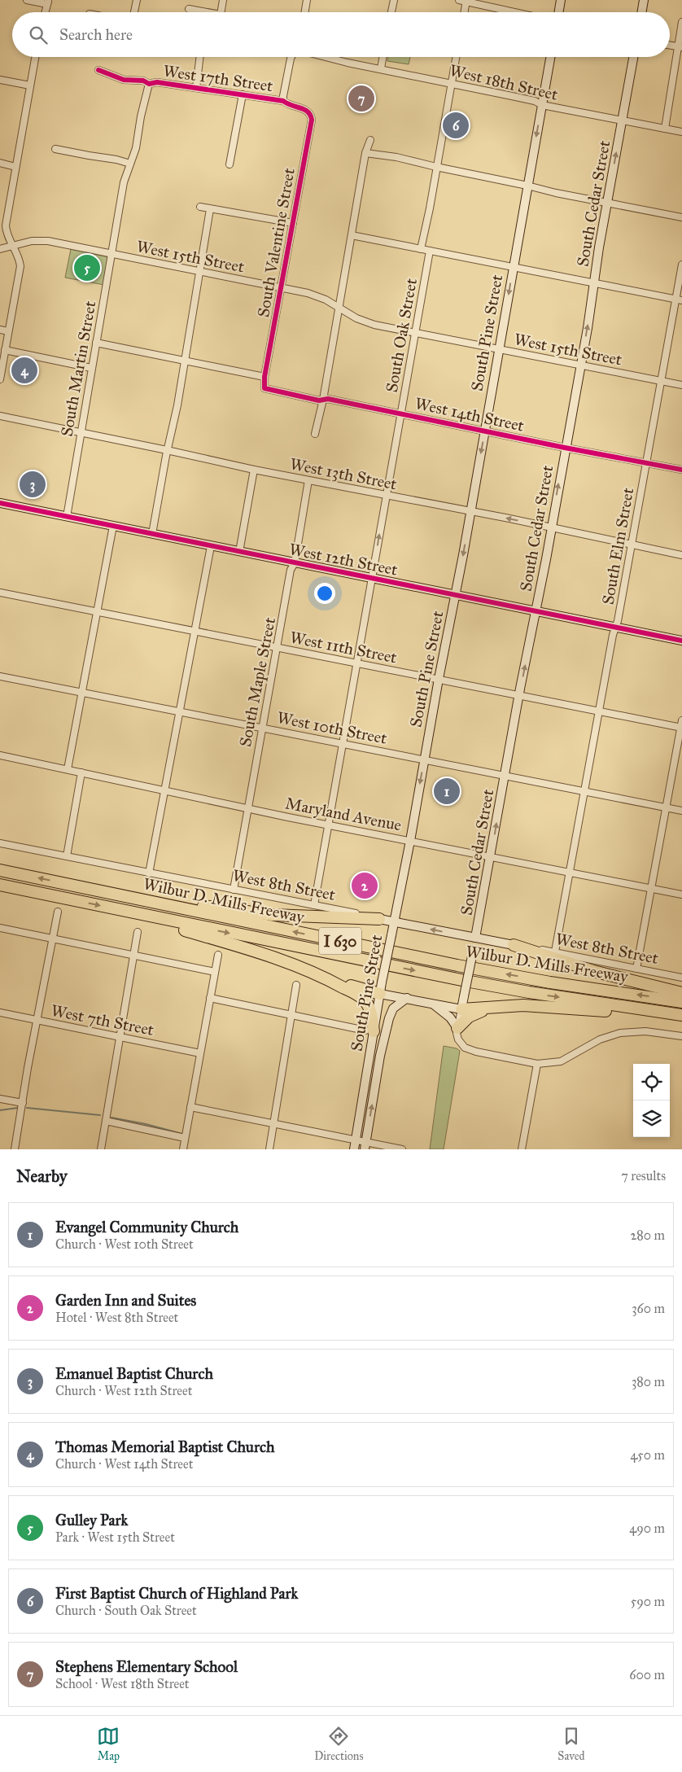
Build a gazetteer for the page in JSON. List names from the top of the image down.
{
  "streets": {
    "highway": ["Wilbur D. Mills Freeway", "I 630"],
    "main road": [
      "South Cedar Street",
      "South Pine Street",
      "West 12th Street",
      "West 8th Street"
    ],
    "street": [
      "West 17th Street",
      "West 18th Street",
      "South Valentine Street",
      "West 15th Street",
      "South Oak Street",
      "South Martin Street",
      "West 14th Street",
      "West 13th Street",
      "South Elm Street",
      "West 11th Street",
      "South Maple Street",
      "West 10th Street",
      "Maryland Avenue",
      "West 7th Street"
    ]
  },
  "crossings": [
    ["West 17th Street", "South Valentine Street"],
    ["West 17th Street", "South Martin Street"],
    ["West 18th Street", "South Cedar Street"],
    ["West 18th Street", "South Pine Street"],
    ["South Cedar Street", "West 15th Street"],
    ["South Cedar Street", "West 14th Street"],
    ["South Cedar Street", "West 13th Street"],
    ["South Cedar Street", "West 12th Street"],
    ["South Cedar Street", "West 11th Street"],
    ["South Cedar Street", "West 10th Street"],
    ["South Cedar Street", "Maryland Avenue"],
    ["South Cedar Street", "West 8th Street"],
    ["South Valentine Street", "West 15th Street"],
    ["South Valentine Street", "West 14th Street"],
    ["West 15th Street", "South Pine Street"],
    ["West 15th Street", "South Oak Street"],
    ["West 15th Street", "South Martin Street"],
    ["West 15th Street", "South Elm Street"],
    ["South Pine Street", "West 14th Street"],
    ["South Pine Street", "West 13th Street"],
    ["South Pine Street", "West 12th Street"],
    ["South Pine Street", "West 11th Street"],
    ["South Pine Street", "West 10th Street"],
    ["South Pine Street", "Maryland Avenue"],
    ["South Pine Street", "West 8th Street"],
    ["South Oak Street", "West 14th Street"],
    ["South Oak Street", "West 13th Street"],
    ["South Oak Street", "West 12th Street"],
    ["South Oak Street", "West 11th Street"],
    ["South Oak Street", "West 10th Street"],
    ["South Oak Street", "Maryland Avenue"],
    ["South Oak Street", "West 8th Street"],
    ["South Martin Street", "West 13th Street"],
    ["South Martin Street", "West 12th Street"],
    ["West 14th Street", "South Elm Street"],
    ["West 13th Street", "South Elm Street"],
    ["West 13th Street", "South Maple Street"],
    ["South Elm Street", "West 12th Street"],
    ["South Elm Street", "West 11th Street"],
    ["South Elm Street", "West 10th Street"],
    ["South Elm Street", "Maryland Avenue"],
    ["South Elm Street", "West 8th Street"],
    ["West 12th Street", "South Maple Street"],
    ["West 11th Street", "South Maple Street"],
    ["South Maple Street", "West 10th Street"],
    ["South Maple Street", "Maryland Avenue"],
    ["South Maple Street", "West 8th Street"]
  ],
  "one_way": ["South Cedar Street", "South Pine Street"],
  "page": {
    "search": "Search here",
    "pins": [
      "7",
      "6",
      "5",
      "4",
      "3",
      "1",
      "2"
    ],
    "heading": ["Nearby", "7 results"],
    "list": [
      {
        "mark": "1",
        "name": "Evangel Community Church",
        "note": "Church · West 10th Street",
        "value": "280 m"
      },
      {
        "mark": "2",
        "name": "Garden Inn and Suites",
        "note": "Hotel · West 8th Street",
        "value": "360 m"
      },
      {
        "mark": "3",
        "name": "Emanuel Baptist Church",
        "note": "Church · West 12th Street",
        "value": "380 m"
      },
      {
        "mark": "4",
        "name": "Thomas Memorial Baptist Church",
        "note": "Church · West 14th Street",
        "value": "450 m"
      },
      {
        "mark": "5",
        "name": "Gulley Park",
        "note": "Park · West 15th Street",
        "value": "490 m"
      },
      {
        "mark": "6",
        "name": "First Baptist Church of Highland Park",
        "note": "Church · South Oak Street",
        "value": "590 m"
      },
      {
        "mark": "7",
        "name": "Stephens Elementary School",
        "note": "School · West 18th Street",
        "value": "600 m"
      }
    ],
    "nav": ["Map", "Directions", "Saved"]
  }
}
